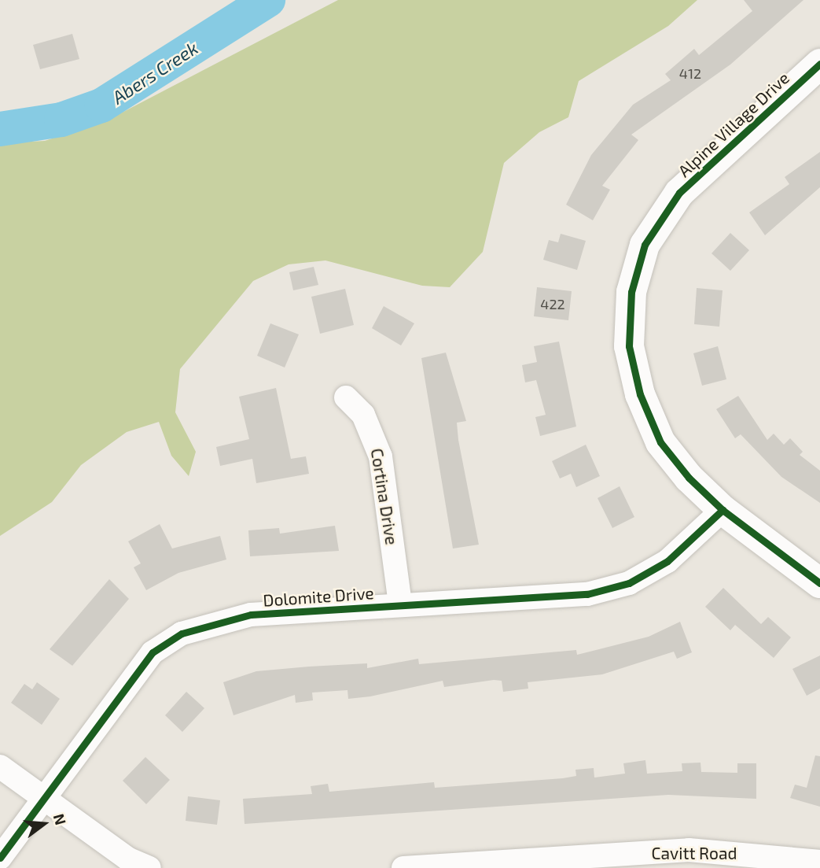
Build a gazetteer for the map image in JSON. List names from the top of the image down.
{
  "streets": {
    "street": [
      "Alpine Village Drive",
      "Cortina Drive",
      "Dolomite Drive",
      "Cavitt Road"
    ]
  },
  "crossings": [
    ["Alpine Village Drive", "Dolomite Drive"],
    ["Cortina Drive", "Dolomite Drive"]
  ],
  "water": ["Abers Creek"],
  "house_numbers": ["412", "422"],
  "north": "right"
}
